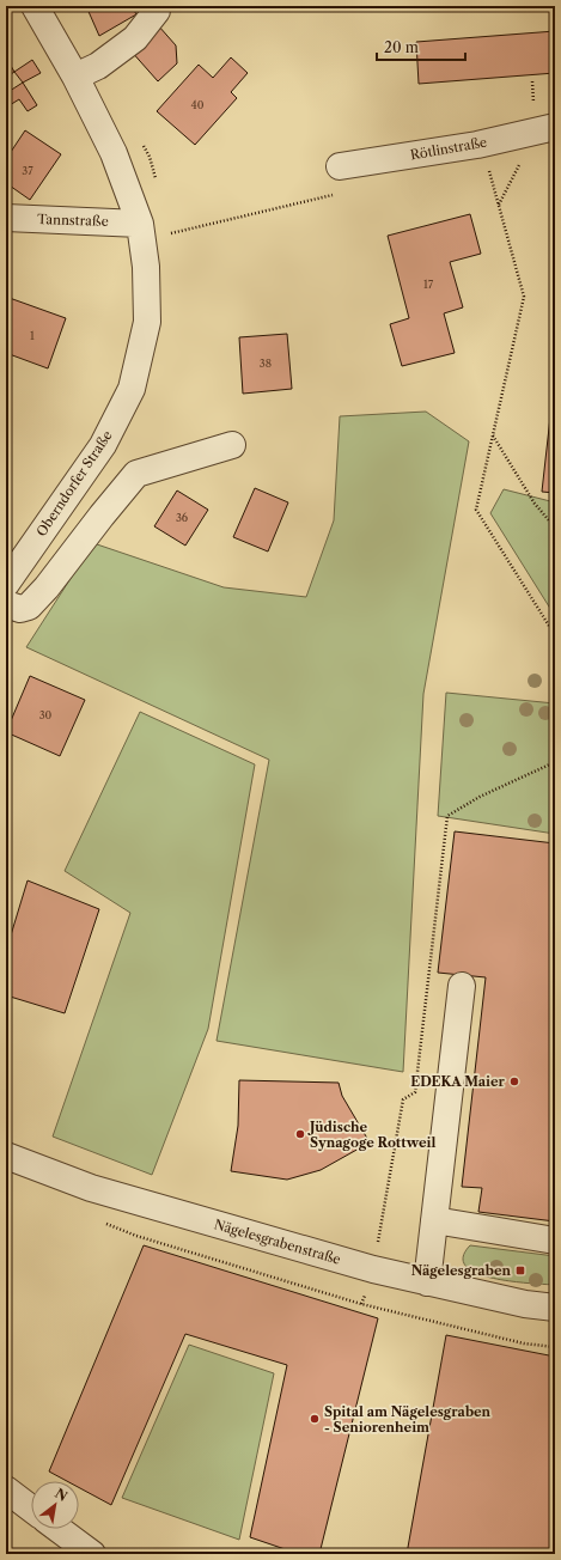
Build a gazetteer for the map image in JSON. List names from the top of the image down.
{
  "streets": {
    "street": [
      "Rötlinstraße",
      "Tannstraße",
      "Oberndorfer Straße",
      "Nägelesgrabenstraße"
    ]
  },
  "crossings": [
    ["Tannstraße", "Oberndorfer Straße"]
  ],
  "places": {
    "other": ["EDEKA Maier", "Jüdische Synagoge Rottweil", "Spital am Nägelesgraben - Seniorenheim"],
    "transit": ["Nägelesgraben"]
  },
  "house_numbers": [
    "40",
    "37",
    "17",
    "1",
    "38",
    "36",
    "30"
  ],
  "scale_bar": "20 m",
  "north": "top right"
}
